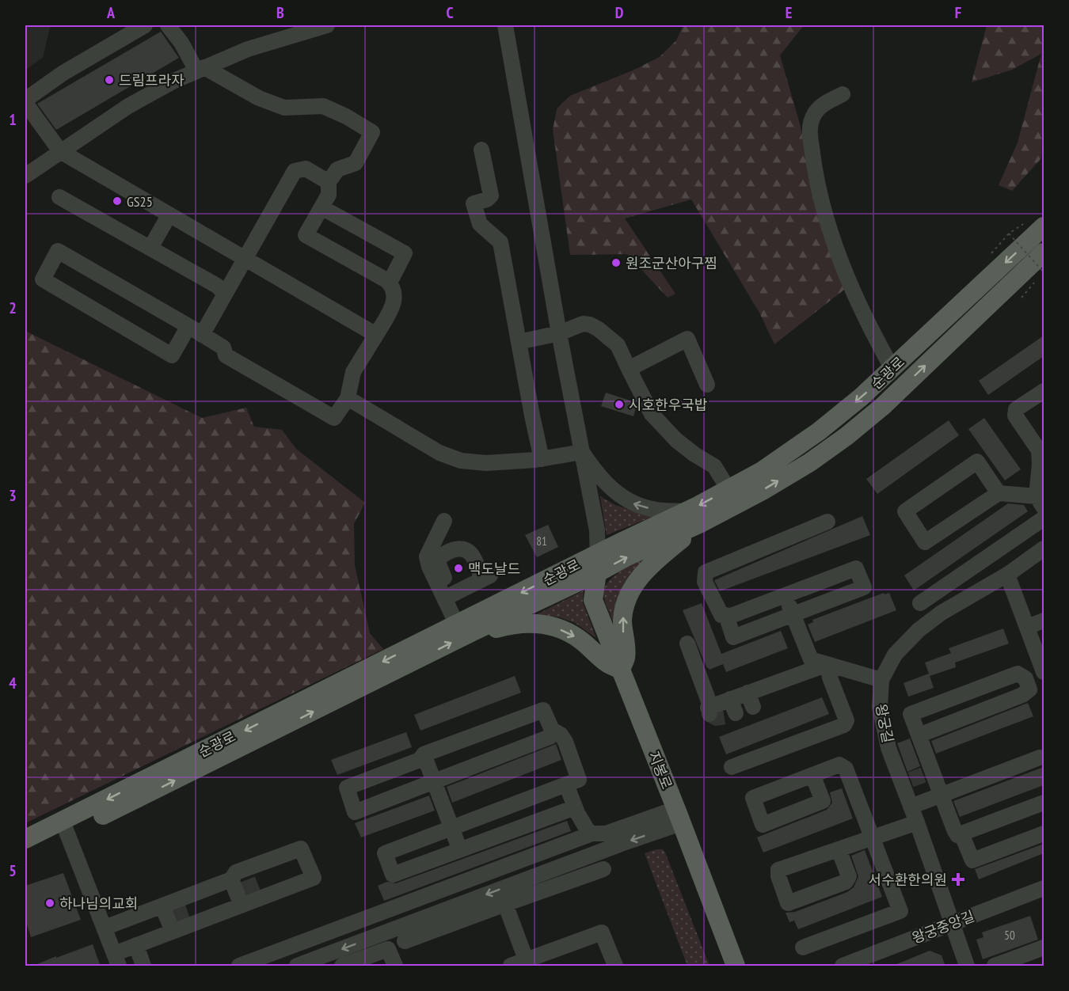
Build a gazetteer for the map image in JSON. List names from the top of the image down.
{
  "streets": {
    "main road": ["순광로", "지봉로"],
    "street": ["왕궁길", "왕궁중앙길"]
  },
  "crossings": [
    ["순광로", "지봉로"],
    ["왕궁길", "왕궁중앙길"]
  ],
  "places": {
    "other": [
      "드림프라자",
      "GS25",
      "원조군산아구찜",
      "시호한우국밥",
      "맥도날드",
      "하나님의교회"
    ],
    "health": ["서수환한의원"]
  },
  "house_numbers": ["81", "50"],
  "grid": {
    "columns": [
      "A",
      "B",
      "C",
      "D",
      "E",
      "F"
    ],
    "rows": [
      "1",
      "2",
      "3",
      "4",
      "5"
    ]
  }
}
